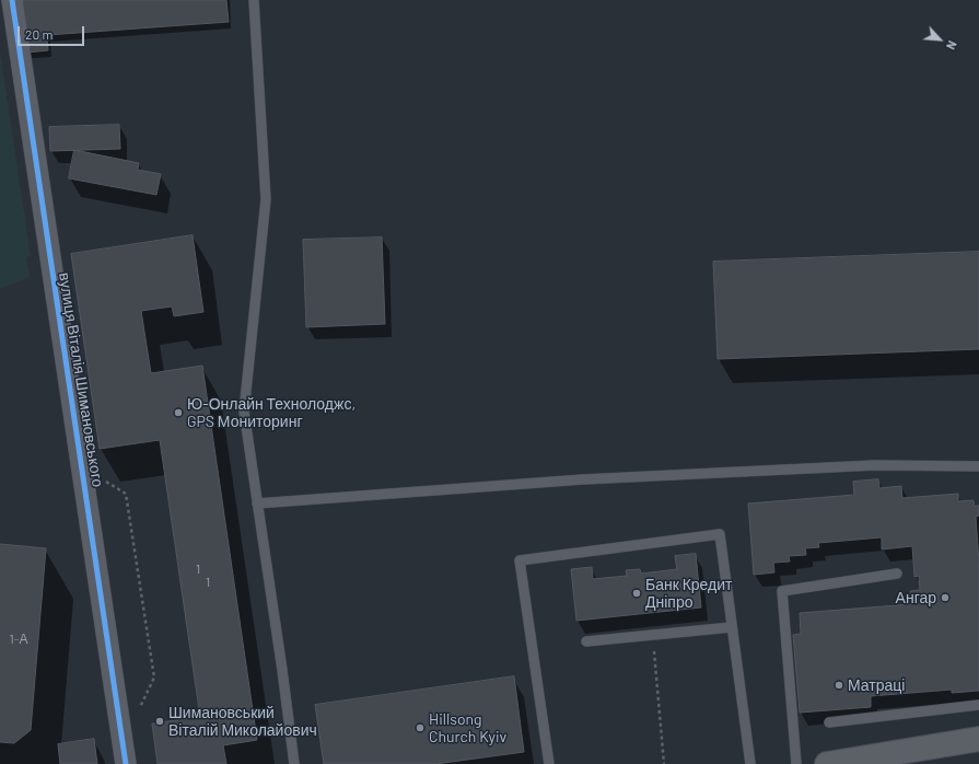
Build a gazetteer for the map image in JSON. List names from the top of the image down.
{
  "streets": {
    "street": ["вулиця Віталія Шимановського"]
  },
  "places": [
    "Ю-Онлайн Технолоджс, GPS Мониторинг",
    "Банк Кредит Дніпро",
    "Ангар",
    "Матраці",
    "Шимановський Віталій Миколайович",
    "Hillsong Church Kyiv"
  ],
  "house_numbers": ["1", "1", "1-А"],
  "scale_bar": "20 m",
  "north": "bottom right"
}
